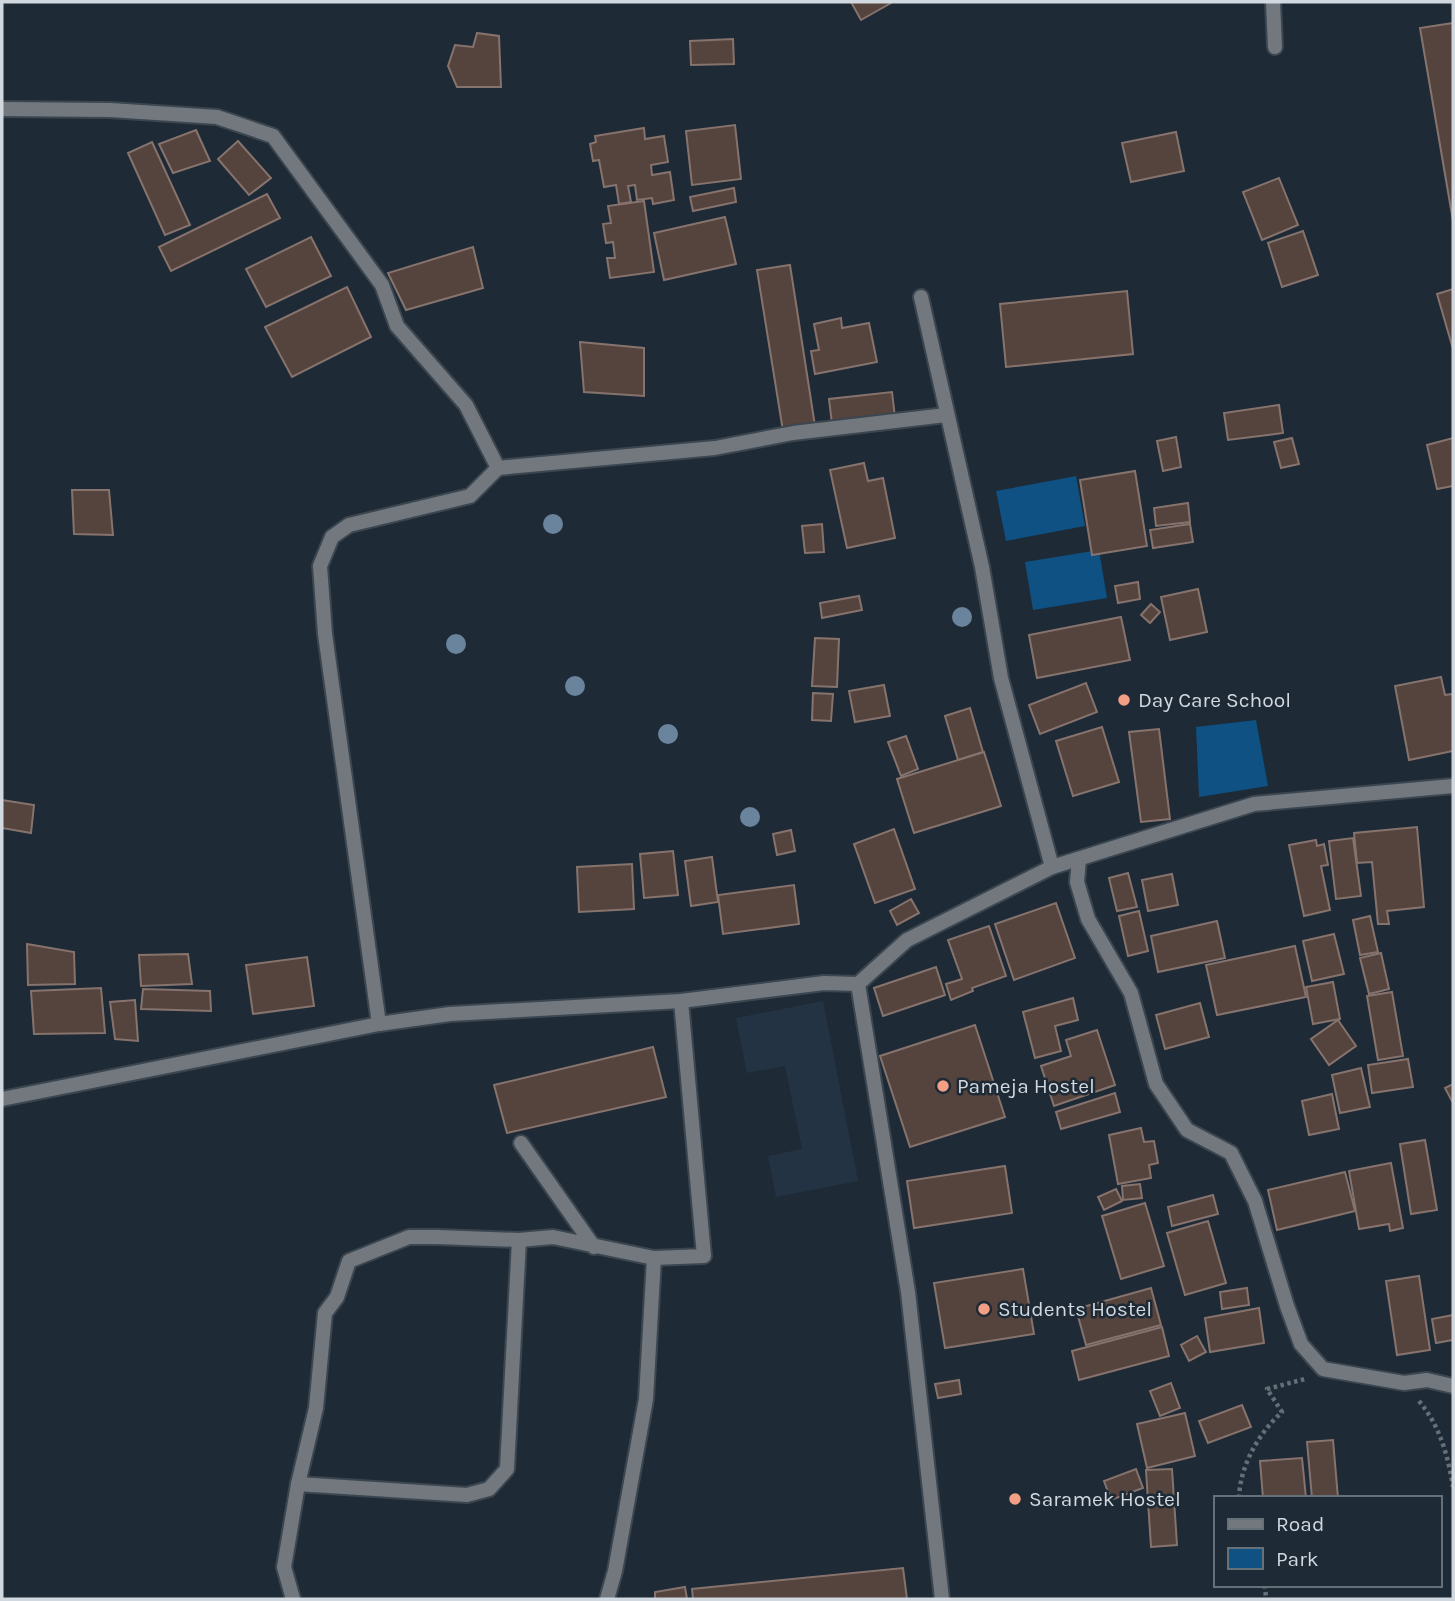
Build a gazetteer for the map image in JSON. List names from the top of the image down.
{
  "places": [
    "Day Care School",
    "Pameja Hostel",
    "Students Hostel",
    "Saramek Hostel"
  ],
  "legend": ["Road", "Park"]
}
